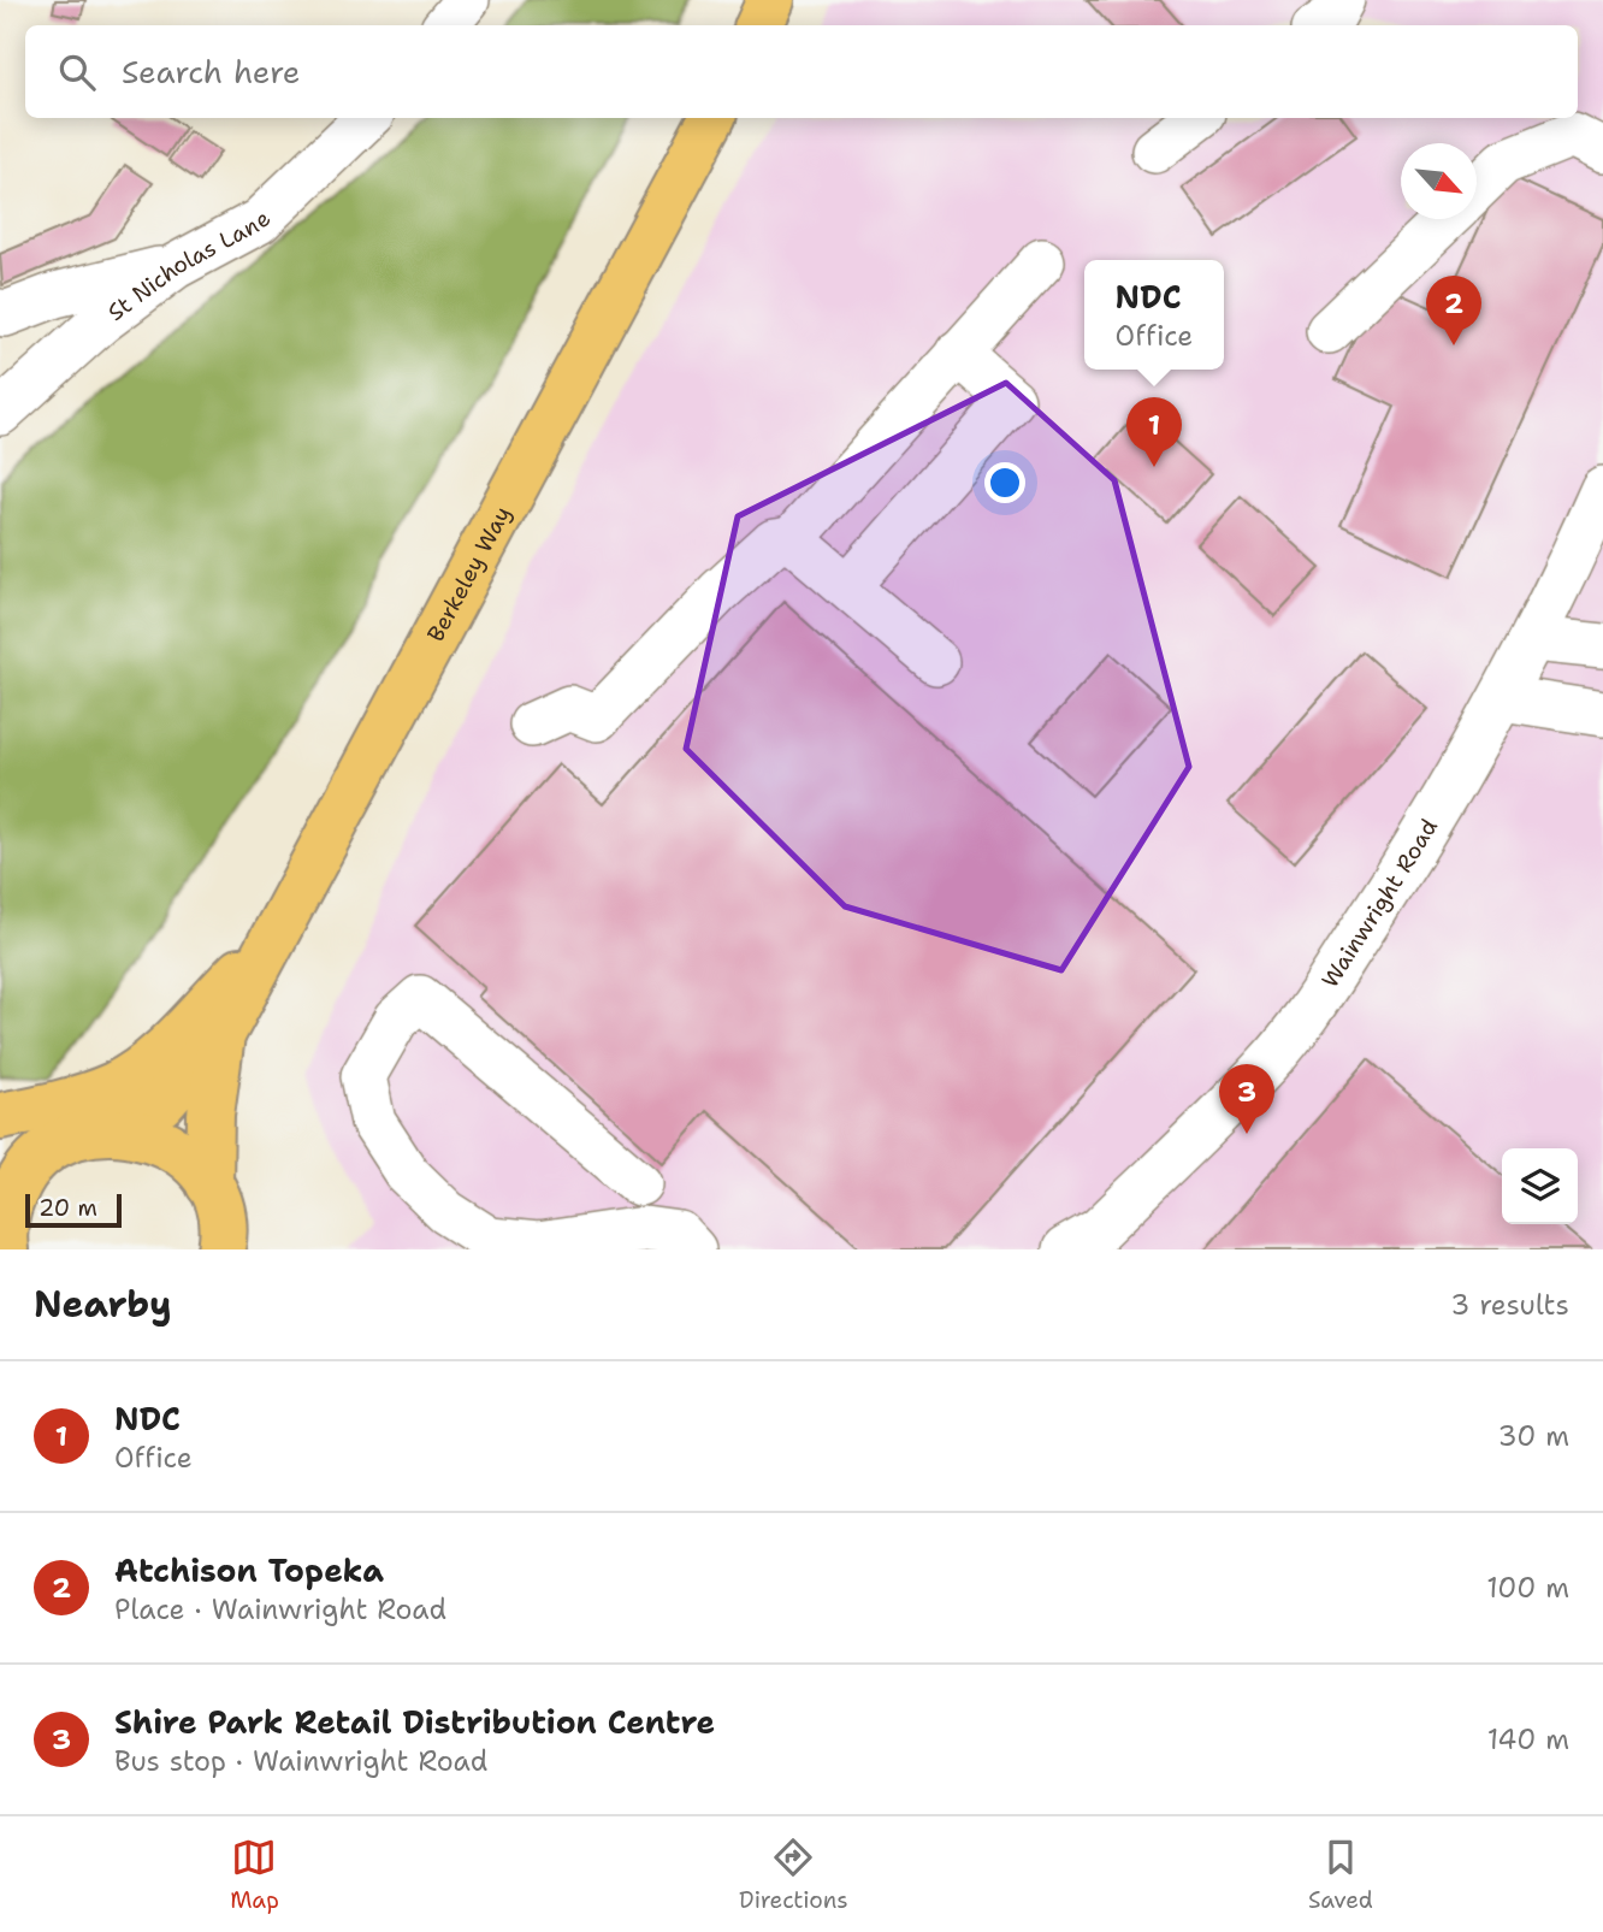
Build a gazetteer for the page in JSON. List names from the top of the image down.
{
  "streets": {
    "main road": ["Berkeley Way"],
    "street": ["St Nicholas Lane", "Wainwright Road"]
  },
  "scale_bar": "20 m",
  "north": "bottom right",
  "page": {
    "search": "Search here",
    "popup": ["NDC", "Office"],
    "pins": ["2", "1", "3"],
    "scale": "20 m",
    "heading": ["Nearby", "3 results"],
    "list": [
      {
        "mark": "1",
        "name": "NDC",
        "note": "Office",
        "value": "30 m"
      },
      {
        "mark": "2",
        "name": "Atchison Topeka",
        "note": "Place · Wainwright Road",
        "value": "100 m"
      },
      {
        "mark": "3",
        "name": "Shire Park Retail Distribution Centre",
        "note": "Bus stop · Wainwright Road",
        "value": "140 m"
      }
    ],
    "nav": ["Map", "Directions", "Saved"]
  }
}
